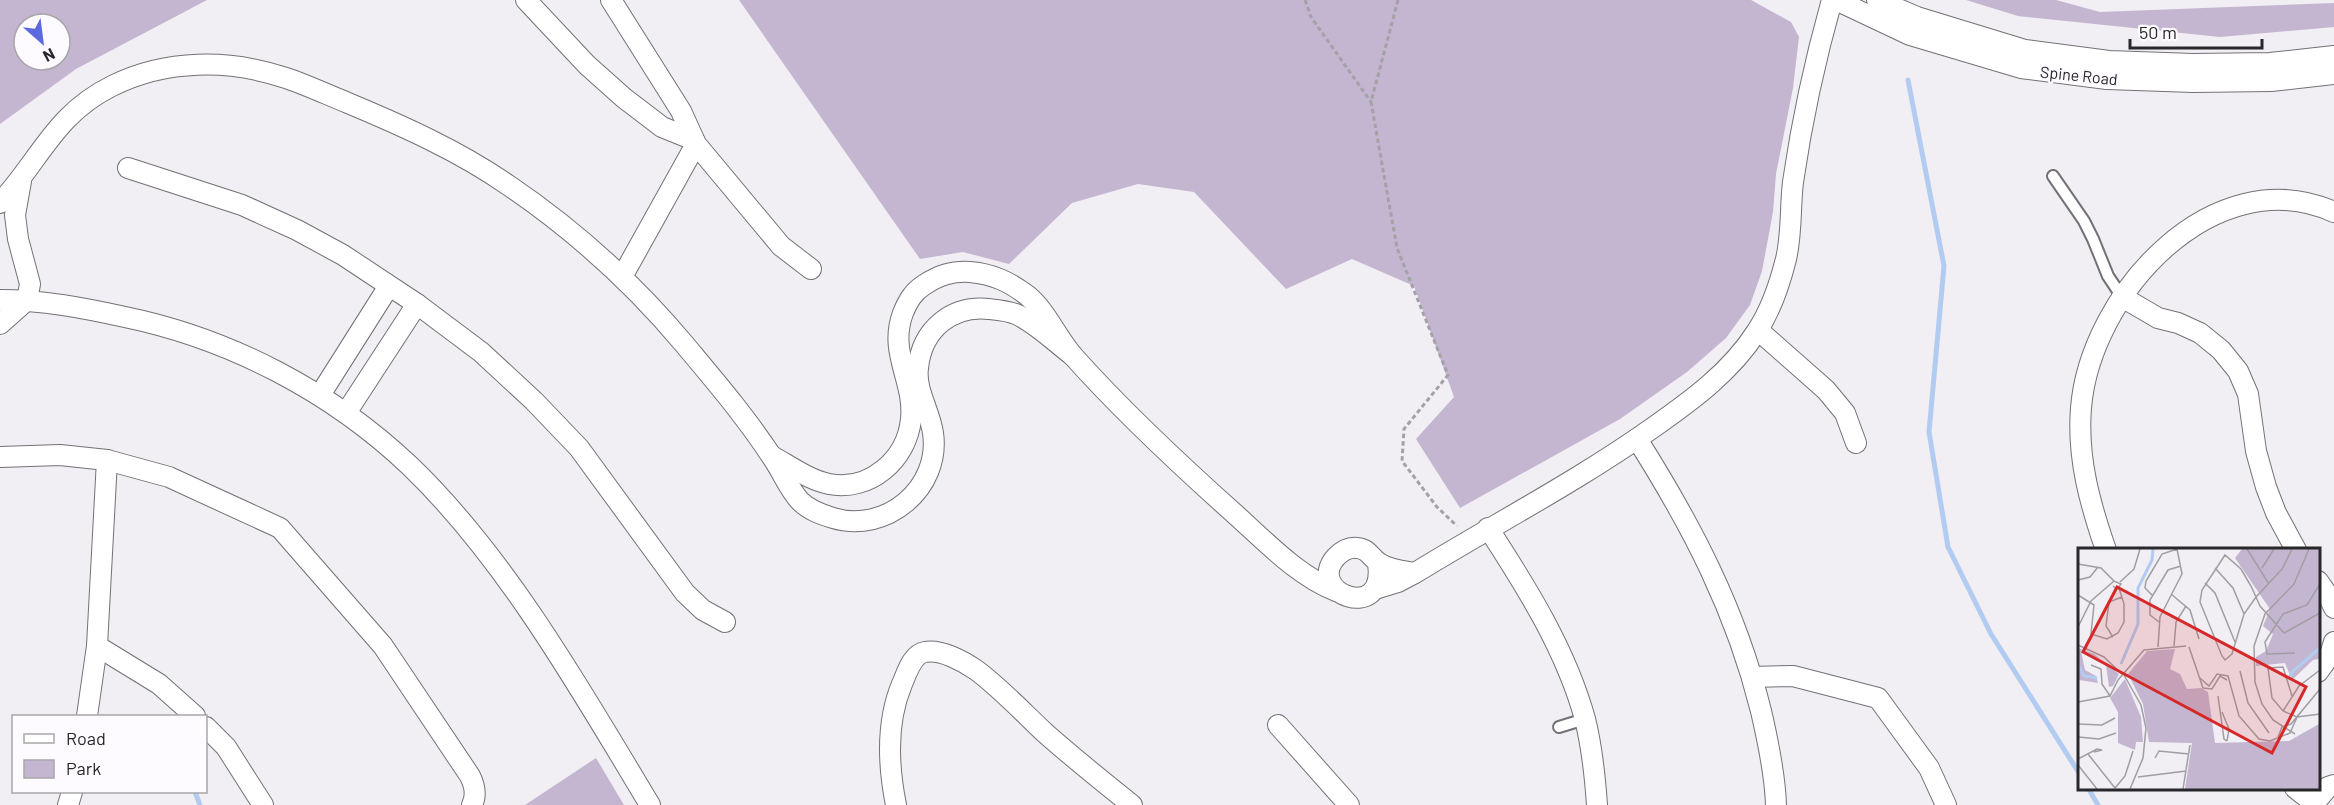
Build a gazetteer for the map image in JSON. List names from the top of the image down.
{
  "streets": {
    "street": ["Spine Road"]
  },
  "legend": ["Road", "Park"],
  "scale_bar": "50 m",
  "north": "bottom right"
}
